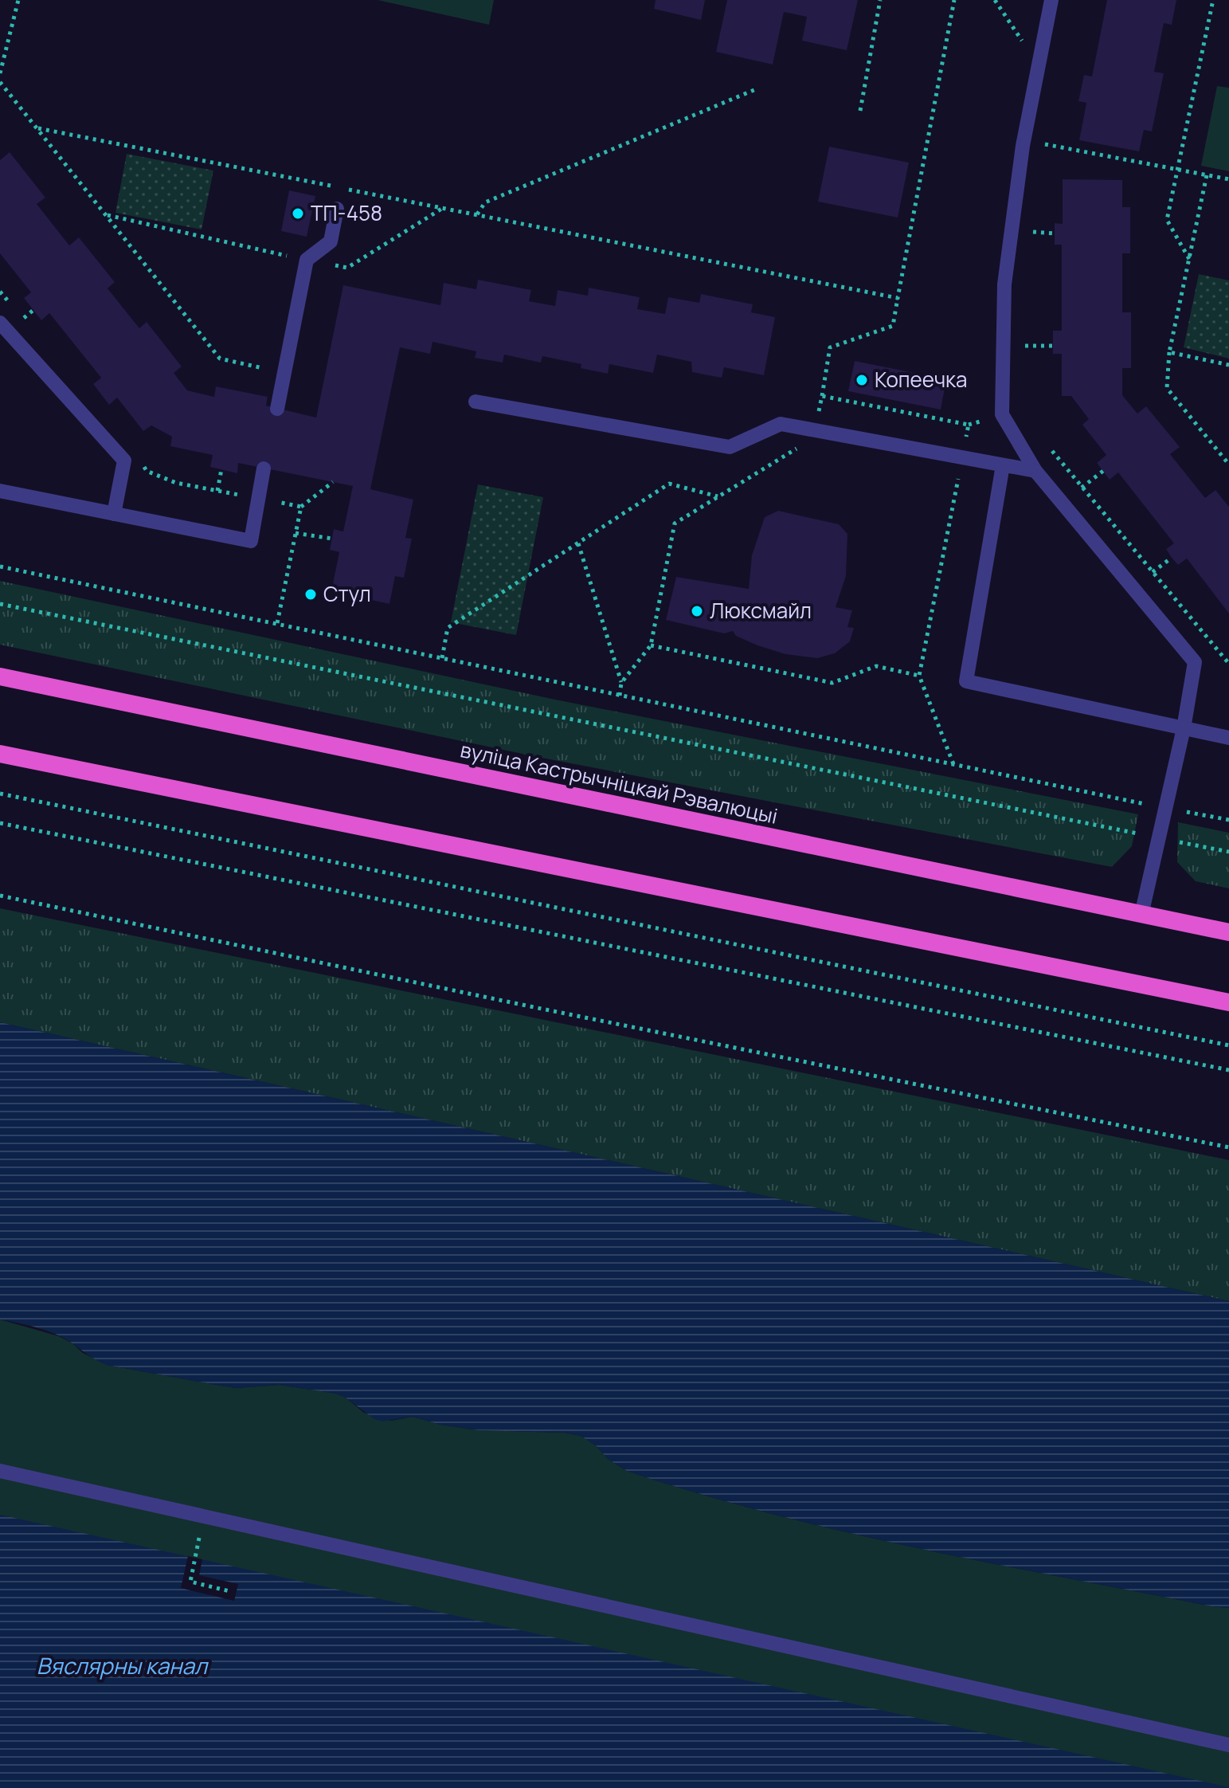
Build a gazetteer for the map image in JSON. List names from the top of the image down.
{
  "streets": {
    "highway": ["вуліца Кастрычніцкай Рэвалюцыі"]
  },
  "water": ["Вяслярны канал"],
  "places": [
    "ТП-458",
    "Копеечка",
    "Стул",
    "Люксмайл"
  ]
}
